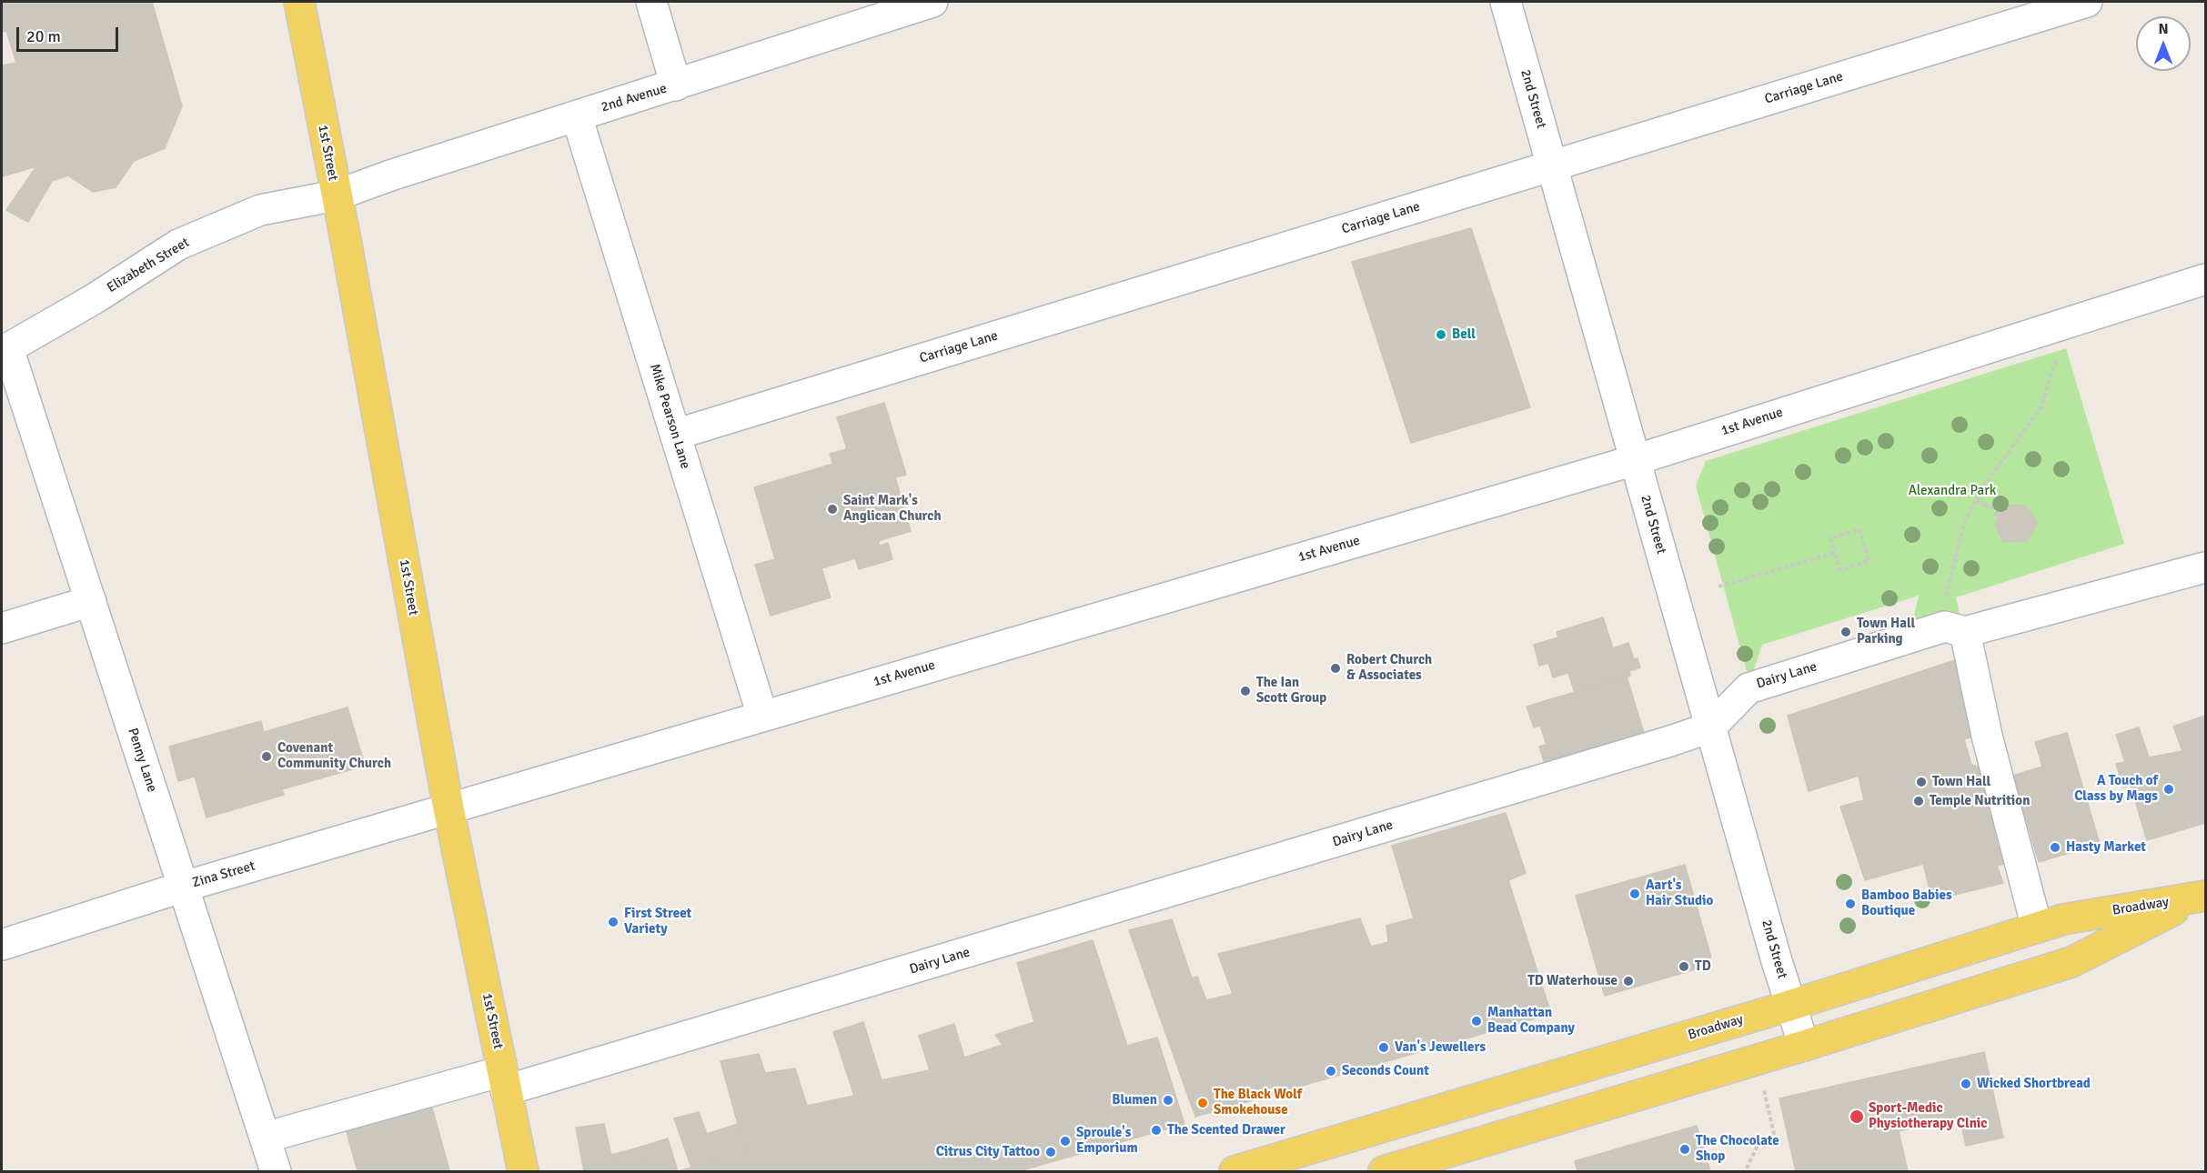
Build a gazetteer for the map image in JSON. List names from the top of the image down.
{
  "streets": {
    "main road": ["1st Street", "Broadway"],
    "street": [
      "Carriage Lane",
      "2nd Avenue",
      "2nd Street",
      "Elizabeth Street",
      "Mike Pearson Lane",
      "1st Avenue",
      "Dairy Lane",
      "Penny Lane",
      "Zina Street"
    ]
  },
  "crossings": [
    ["Carriage Lane", "2nd Street"],
    ["Carriage Lane", "Mike Pearson Lane"],
    ["2nd Avenue", "1st Street"],
    ["2nd Avenue", "Elizabeth Street"],
    ["2nd Avenue", "Mike Pearson Lane"],
    ["2nd Street", "1st Avenue"],
    ["2nd Street", "Dairy Lane"],
    ["2nd Street", "Broadway"],
    ["1st Street", "Elizabeth Street"],
    ["1st Street", "1st Avenue"],
    ["1st Street", "Dairy Lane"],
    ["1st Street", "Zina Street"],
    ["Elizabeth Street", "Penny Lane"],
    ["Mike Pearson Lane", "1st Avenue"],
    ["1st Avenue", "Zina Street"],
    ["Dairy Lane", "Penny Lane"],
    ["Penny Lane", "Zina Street"]
  ],
  "parks": ["Alexandra Park"],
  "places": [
    "Bell",
    "Saint Mark's Anglican Church",
    "Town Hall Parking",
    "Robert Church & Associates",
    "The Ian Scott Group",
    "Covenant Community Church",
    "Town Hall",
    "A Touch of Class by Mags",
    "Temple Nutrition",
    "Hasty Market",
    "Aart's Hair Studio",
    "Bamboo Babies Boutique",
    "First Street Variety",
    "TD",
    "TD Waterhouse",
    "Manhattan Bead Company",
    "Van's Jewellers",
    "Seconds Count",
    "Wicked Shortbread",
    "Blumen",
    "The Black Wolf Smokehouse",
    "Sport-Medic Physiotherapy Clnic",
    "The Scented Drawer",
    "Sproule's Emporium",
    "The Chocolate Shop",
    "Citrus City Tattoo"
  ],
  "scale_bar": "20 m",
  "north": "top"
}
